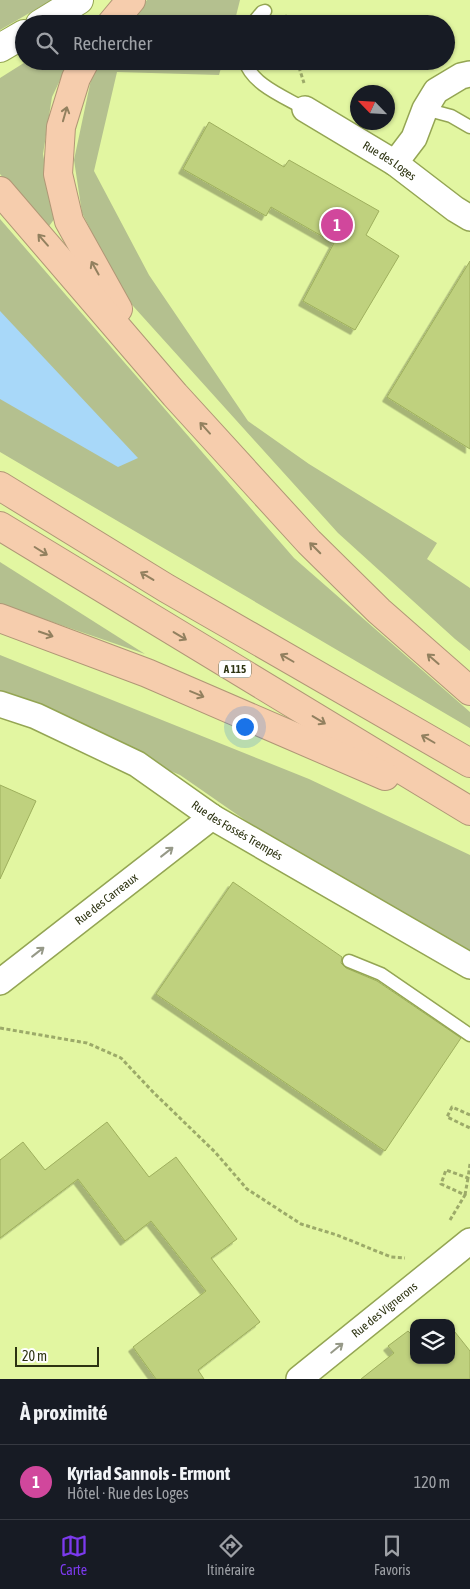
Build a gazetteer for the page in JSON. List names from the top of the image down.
{
  "streets": {
    "highway": ["A 115"],
    "street": [
      "Rue des Loges",
      "Rue des Fossés Trempés",
      "Rue des Carreaux",
      "Rue des Vignerons"
    ]
  },
  "crossings": [
    ["Rue des Fossés Trempés", "Rue des Carreaux"]
  ],
  "one_way": ["Rue des Carreaux", "Rue des Vignerons"],
  "scale_bar": "20 m",
  "north": "top left",
  "page": {
    "search": "Rechercher",
    "pins": "1",
    "scale": "20 m",
    "heading": "À proximité",
    "list": [
      {
        "mark": "1",
        "name": "Kyriad Sannois - Ermont",
        "note": "Hôtel · Rue des Loges",
        "value": "120 m"
      }
    ],
    "nav": ["Carte", "Itinéraire", "Favoris"]
  }
}
